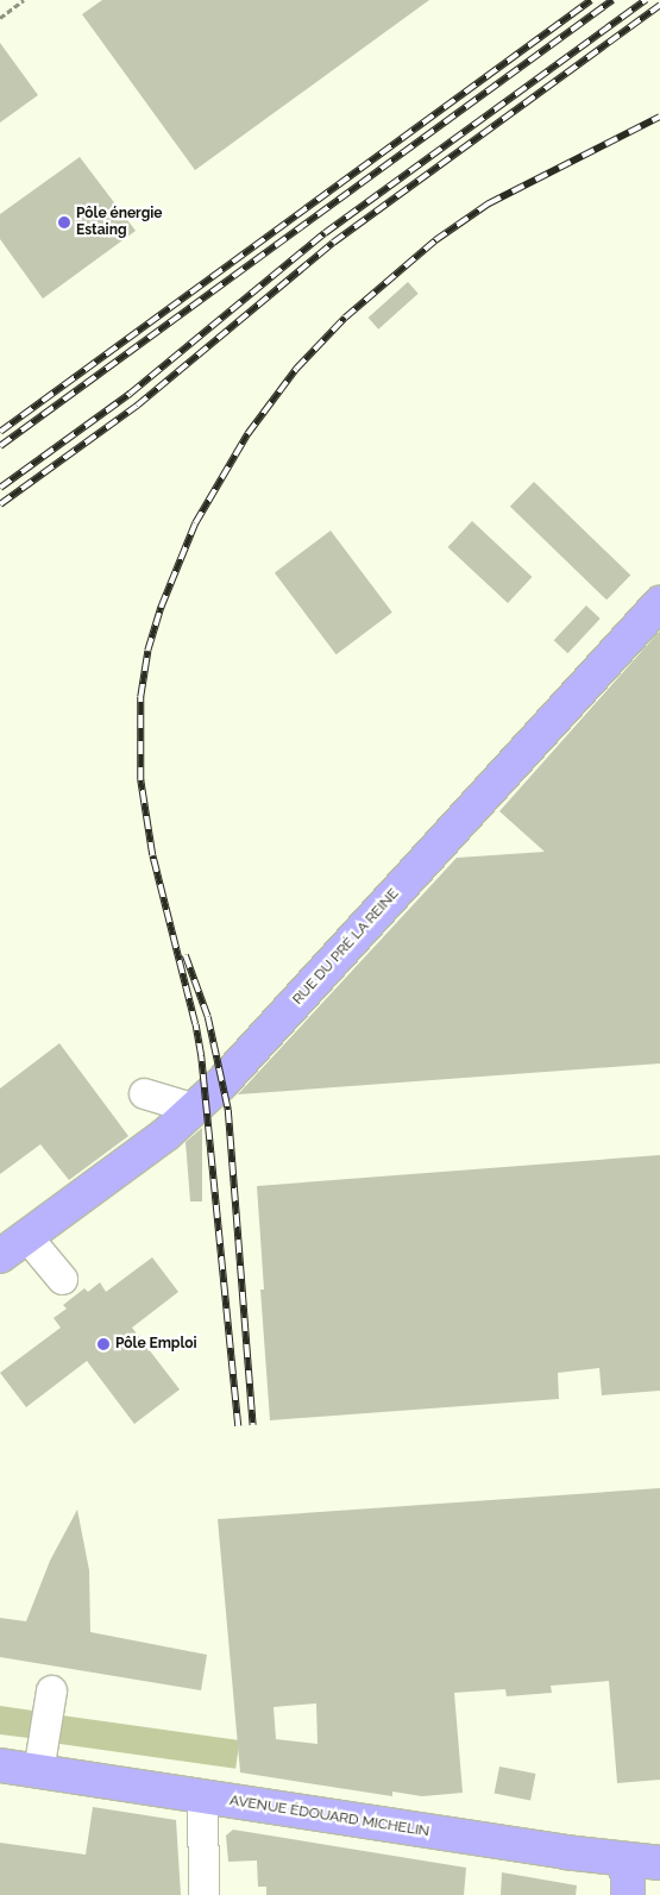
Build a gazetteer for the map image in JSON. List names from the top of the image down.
{
  "streets": {
    "main road": ["RUE DU PRÉ LA REINE", "AVENUE ÉDOUARD MICHELIN"]
  },
  "places": ["Pôle énergie Estaing", "Pôle Emploi"]
}
